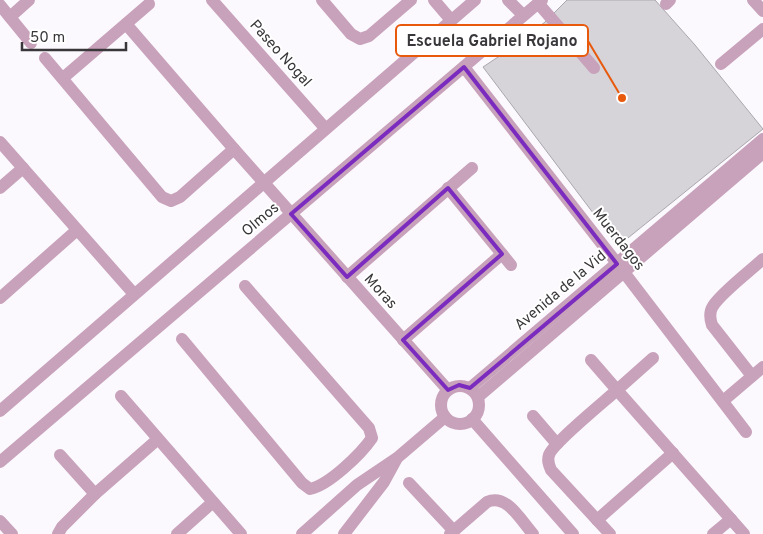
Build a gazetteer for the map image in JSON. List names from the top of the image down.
{
  "streets": {
    "street": [
      "Paseo Nogal",
      "Olmos",
      "Muerdagos",
      "Avenida de la Vid",
      "Moras"
    ]
  },
  "crossings": [
    ["Paseo Nogal", "Olmos"],
    ["Olmos", "Muerdagos"],
    ["Olmos", "Moras"],
    ["Muerdagos", "Avenida de la Vid"],
    ["Avenida de la Vid", "Moras"]
  ],
  "places": ["Escuela Gabriel Rojano"],
  "scale_bar": "50 m"
}
